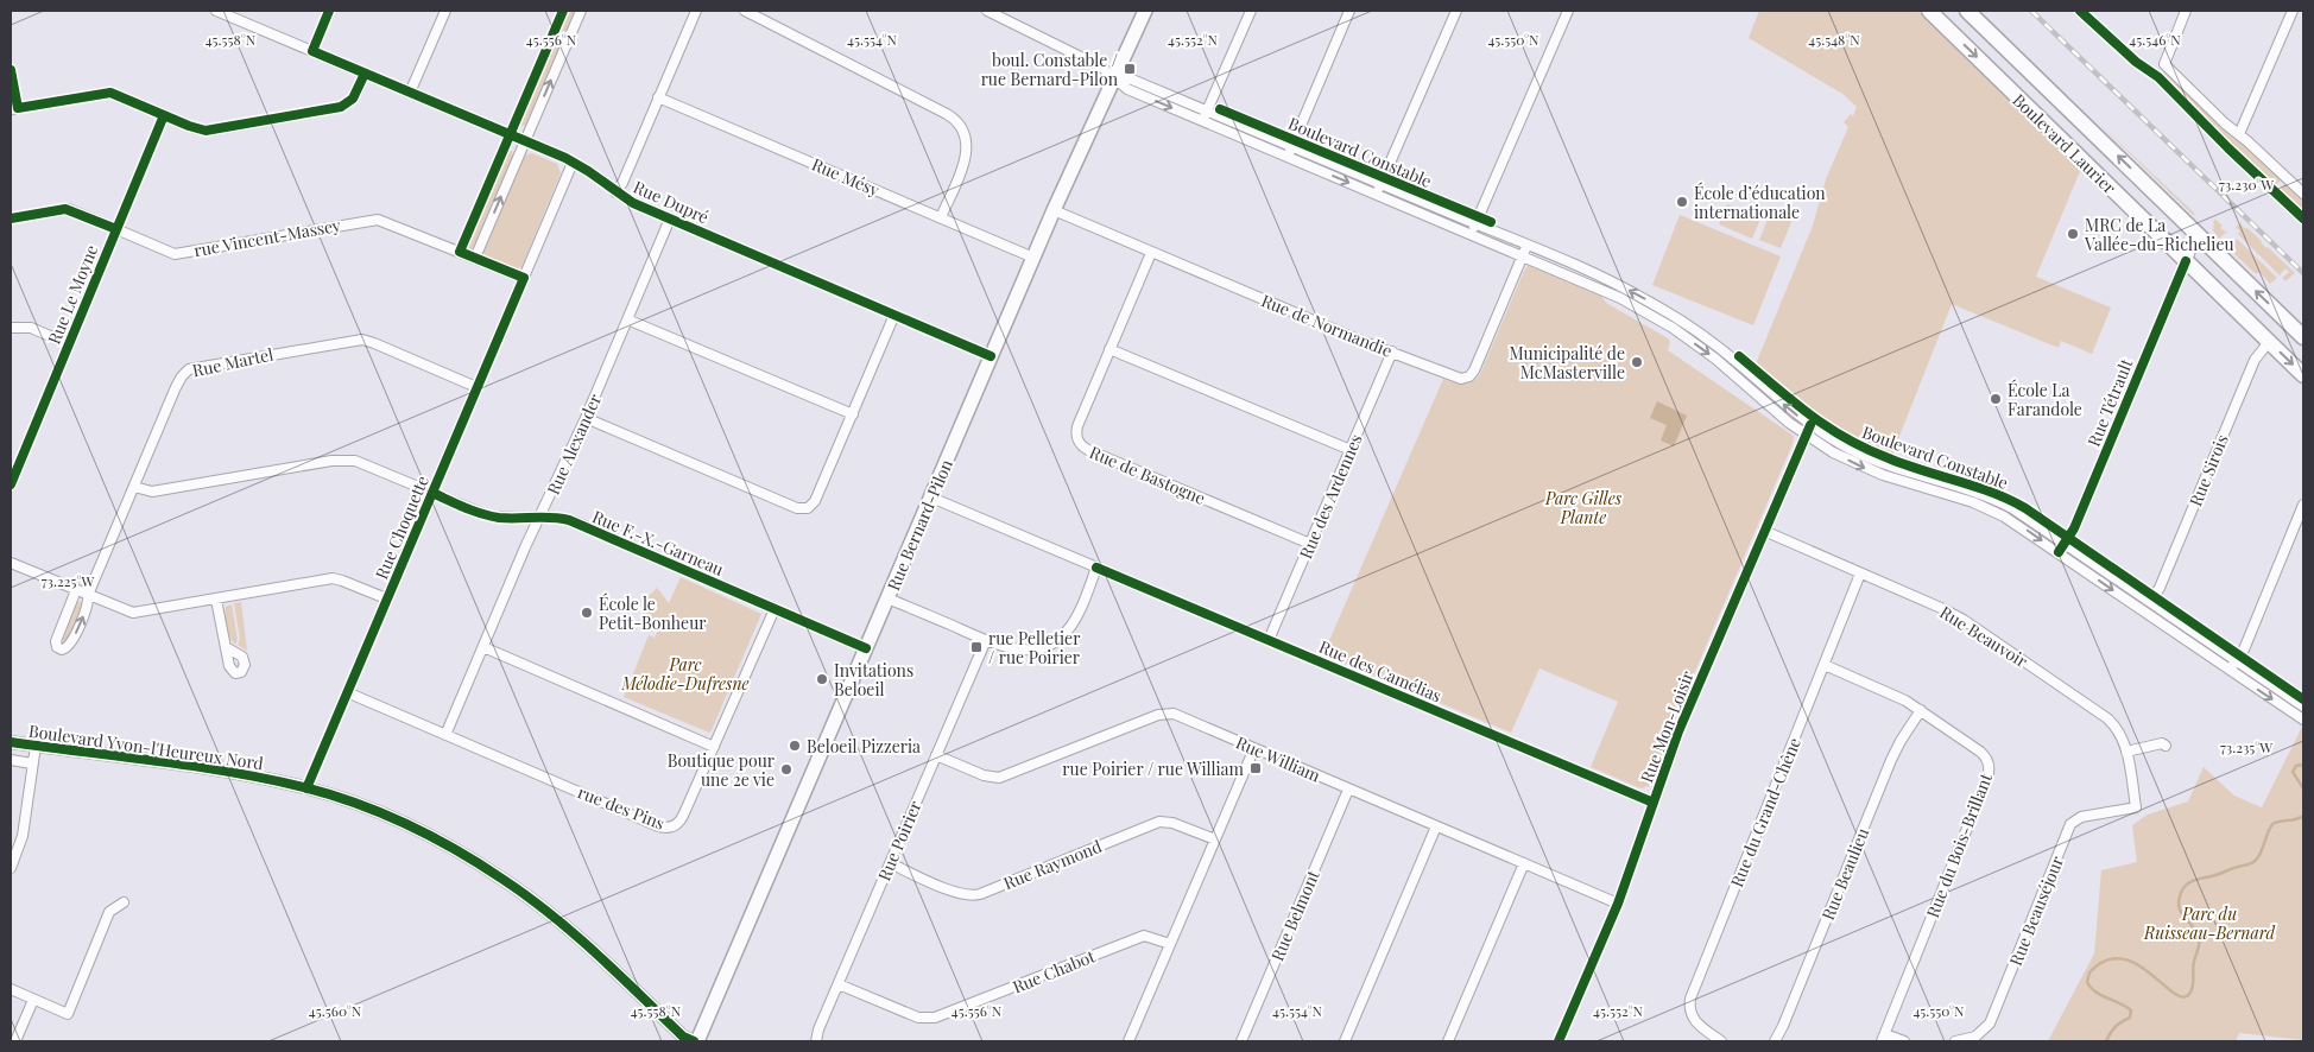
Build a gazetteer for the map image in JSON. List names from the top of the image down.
{
  "streets": {
    "main road": ["Boulevard Laurier", "Rue Bernard-Pilon"],
    "street": [
      "Boulevard Constable",
      "Rue Mésy",
      "Rue Dupré",
      "rue Vincent-Massey",
      "Rue Le Moyne",
      "Rue de Normandie",
      "Rue Martel",
      "Rue Tétrault",
      "Rue Alexander",
      "Rue Sirois",
      "Rue de Bastogne",
      "Rue des Ardennes",
      "Rue Choquette",
      "Rue F.-X.-Garneau",
      "Rue Beauvoir",
      "Rue des Camélias",
      "Rue Mon-Loisir",
      "Boulevard Yvon-l'Heureux Nord",
      "Rue William",
      "rue des Pins",
      "Rue du Grand-Chêne",
      "Rue Poirier",
      "Rue du Bois-Brillant",
      "Rue Raymond",
      "Rue Beaulieu",
      "Rue Beauséjour",
      "Rue Belmont",
      "Rue Chabot"
    ]
  },
  "crossings": [
    ["Boulevard Laurier", "Rue Tétrault"],
    ["Boulevard Laurier", "Rue Sirois"],
    ["Boulevard Constable", "Rue de Normandie"],
    ["Boulevard Constable", "Rue Tétrault"],
    ["Boulevard Constable", "Rue Sirois"],
    ["Boulevard Constable", "Rue Bernard-Pilon"],
    ["Boulevard Constable", "Rue Mon-Loisir"],
    ["Rue Mésy", "Rue Bernard-Pilon"],
    ["Rue Dupré", "Rue Alexander"],
    ["Rue Dupré", "Rue Bernard-Pilon"],
    ["Rue Dupré", "Rue Choquette"],
    ["rue Vincent-Massey", "Rue Le Moyne"],
    ["rue Vincent-Massey", "Rue Choquette"],
    ["Rue de Normandie", "Rue de Bastogne"],
    ["Rue de Normandie", "Rue des Ardennes"],
    ["Rue de Normandie", "Rue Bernard-Pilon"],
    ["Rue Martel", "Rue Choquette"],
    ["Rue Martel", "Rue F.-X.-Garneau"],
    ["Rue Alexander", "Rue F.-X.-Garneau"],
    ["Rue Alexander", "rue des Pins"],
    ["Rue de Bastogne", "Rue des Ardennes"],
    ["Rue des Ardennes", "Rue des Camélias"],
    ["Rue Bernard-Pilon", "Rue F.-X.-Garneau"],
    ["Rue Bernard-Pilon", "Rue des Camélias"],
    ["Rue Bernard-Pilon", "Boulevard Yvon-l'Heureux Nord"],
    ["Rue Choquette", "Rue F.-X.-Garneau"],
    ["Rue Choquette", "Boulevard Yvon-l'Heureux Nord"],
    ["Rue Choquette", "rue des Pins"],
    ["Rue F.-X.-Garneau", "rue des Pins"],
    ["Rue Beauvoir", "Rue Mon-Loisir"],
    ["Rue Beauvoir", "Rue du Grand-Chêne"],
    ["Rue Beauvoir", "Rue Beauséjour"],
    ["Rue des Camélias", "Rue Mon-Loisir"],
    ["Rue Mon-Loisir", "Rue William"],
    ["Rue William", "Rue Poirier"],
    ["Rue William", "Rue Belmont"],
    ["Rue du Grand-Chêne", "Rue du Bois-Brillant"],
    ["Rue Poirier", "Rue Raymond"],
    ["Rue Poirier", "Rue Chabot"],
    ["Rue du Bois-Brillant", "Rue Beaulieu"]
  ],
  "parks": ["Parc Gilles Plante", "Parc Mélodie-Dufresne", "Parc du Ruisseau-Bernard"],
  "places": {
    "transit": ["boul. Constable / rue Bernard-Pilon", "rue Pelletier / rue Poirier", "rue Poirier / rue William"],
    "other": [
      "École d’éducation internationale",
      "MRC de La Vallée-du-Richelieu",
      "Municipalité de McMasterville",
      "École La Farandole",
      "École le Petit-Bonheur",
      "Invitations Beloeil",
      "Beloeil Pizzeria",
      "Boutique pour une 2e vie"
    ]
  },
  "coordinates": [
    "45.558°N",
    "45.556°N",
    "45.554°N",
    "45.552°N",
    "45.550°N",
    "45.548°N",
    "45.546°N",
    "73.230°W",
    "73.225°W",
    "73.235°W",
    "45.560°N"
  ]
}
